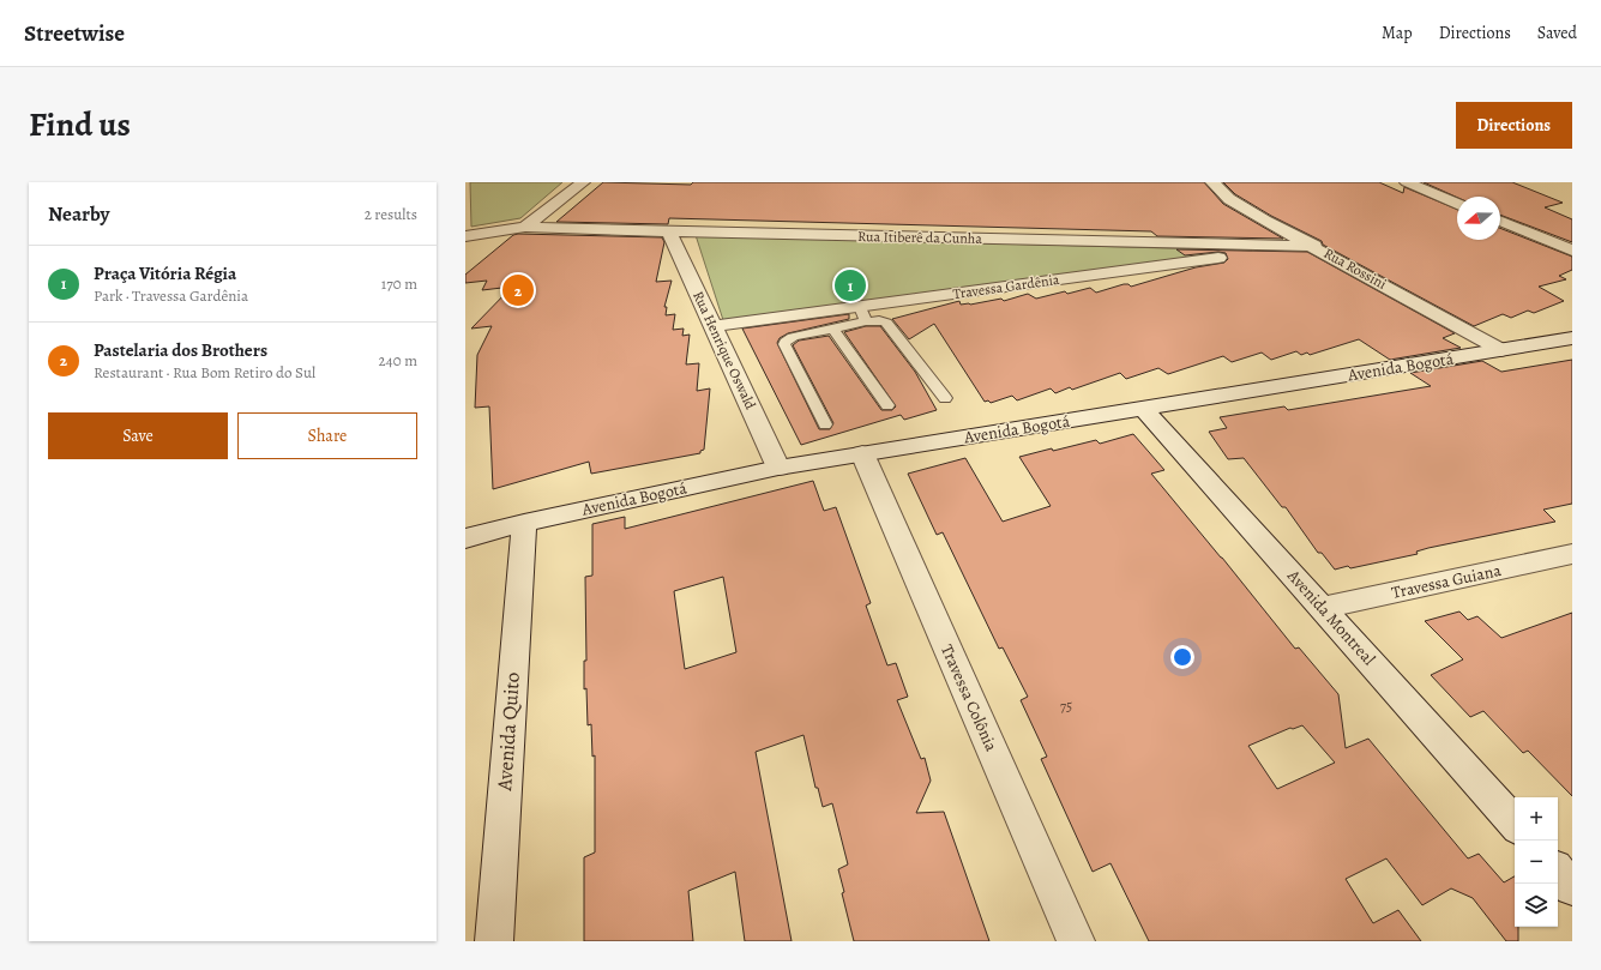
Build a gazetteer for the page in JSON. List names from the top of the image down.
{
  "streets": {
    "street": [
      "Rua Itiberê da Cunha",
      "Rua Rossini",
      "Travessa Gardênia",
      "Rua Henrique Oswald",
      "Avenida Bogotá",
      "Travessa Guiana",
      "Avenida Montreal",
      "Travessa Colônia",
      "Avenida Quito"
    ]
  },
  "crossings": [
    ["Rua Itiberê da Cunha", "Rua Rossini"],
    ["Rua Itiberê da Cunha", "Travessa Gardênia"],
    ["Rua Itiberê da Cunha", "Rua Henrique Oswald"],
    ["Rua Rossini", "Travessa Gardênia"],
    ["Rua Rossini", "Avenida Bogotá"],
    ["Travessa Gardênia", "Rua Henrique Oswald"],
    ["Rua Henrique Oswald", "Avenida Bogotá"],
    ["Avenida Bogotá", "Avenida Montreal"],
    ["Avenida Bogotá", "Travessa Colônia"],
    ["Avenida Bogotá", "Avenida Quito"],
    ["Travessa Guiana", "Avenida Montreal"]
  ],
  "house_numbers": ["75"],
  "north": "left",
  "page": {
    "header": "Streetwise",
    "nav": ["Map", "Directions", "Saved"],
    "title": "Find us",
    "buttons": [
      "Directions",
      ["Save", "Share"]
    ],
    "heading": ["Nearby", "2 results"],
    "list": [
      {
        "mark": "1",
        "name": "Praça Vitória Régia",
        "note": "Park · Travessa Gardênia",
        "value": "170 m"
      },
      {
        "mark": "2",
        "name": "Pastelaria dos Brothers",
        "note": "Restaurant · Rua Bom Retiro do Sul",
        "value": "240 m"
      }
    ],
    "pins": ["1", "2"],
    "map_buttons": ["+", "−"]
  }
}
